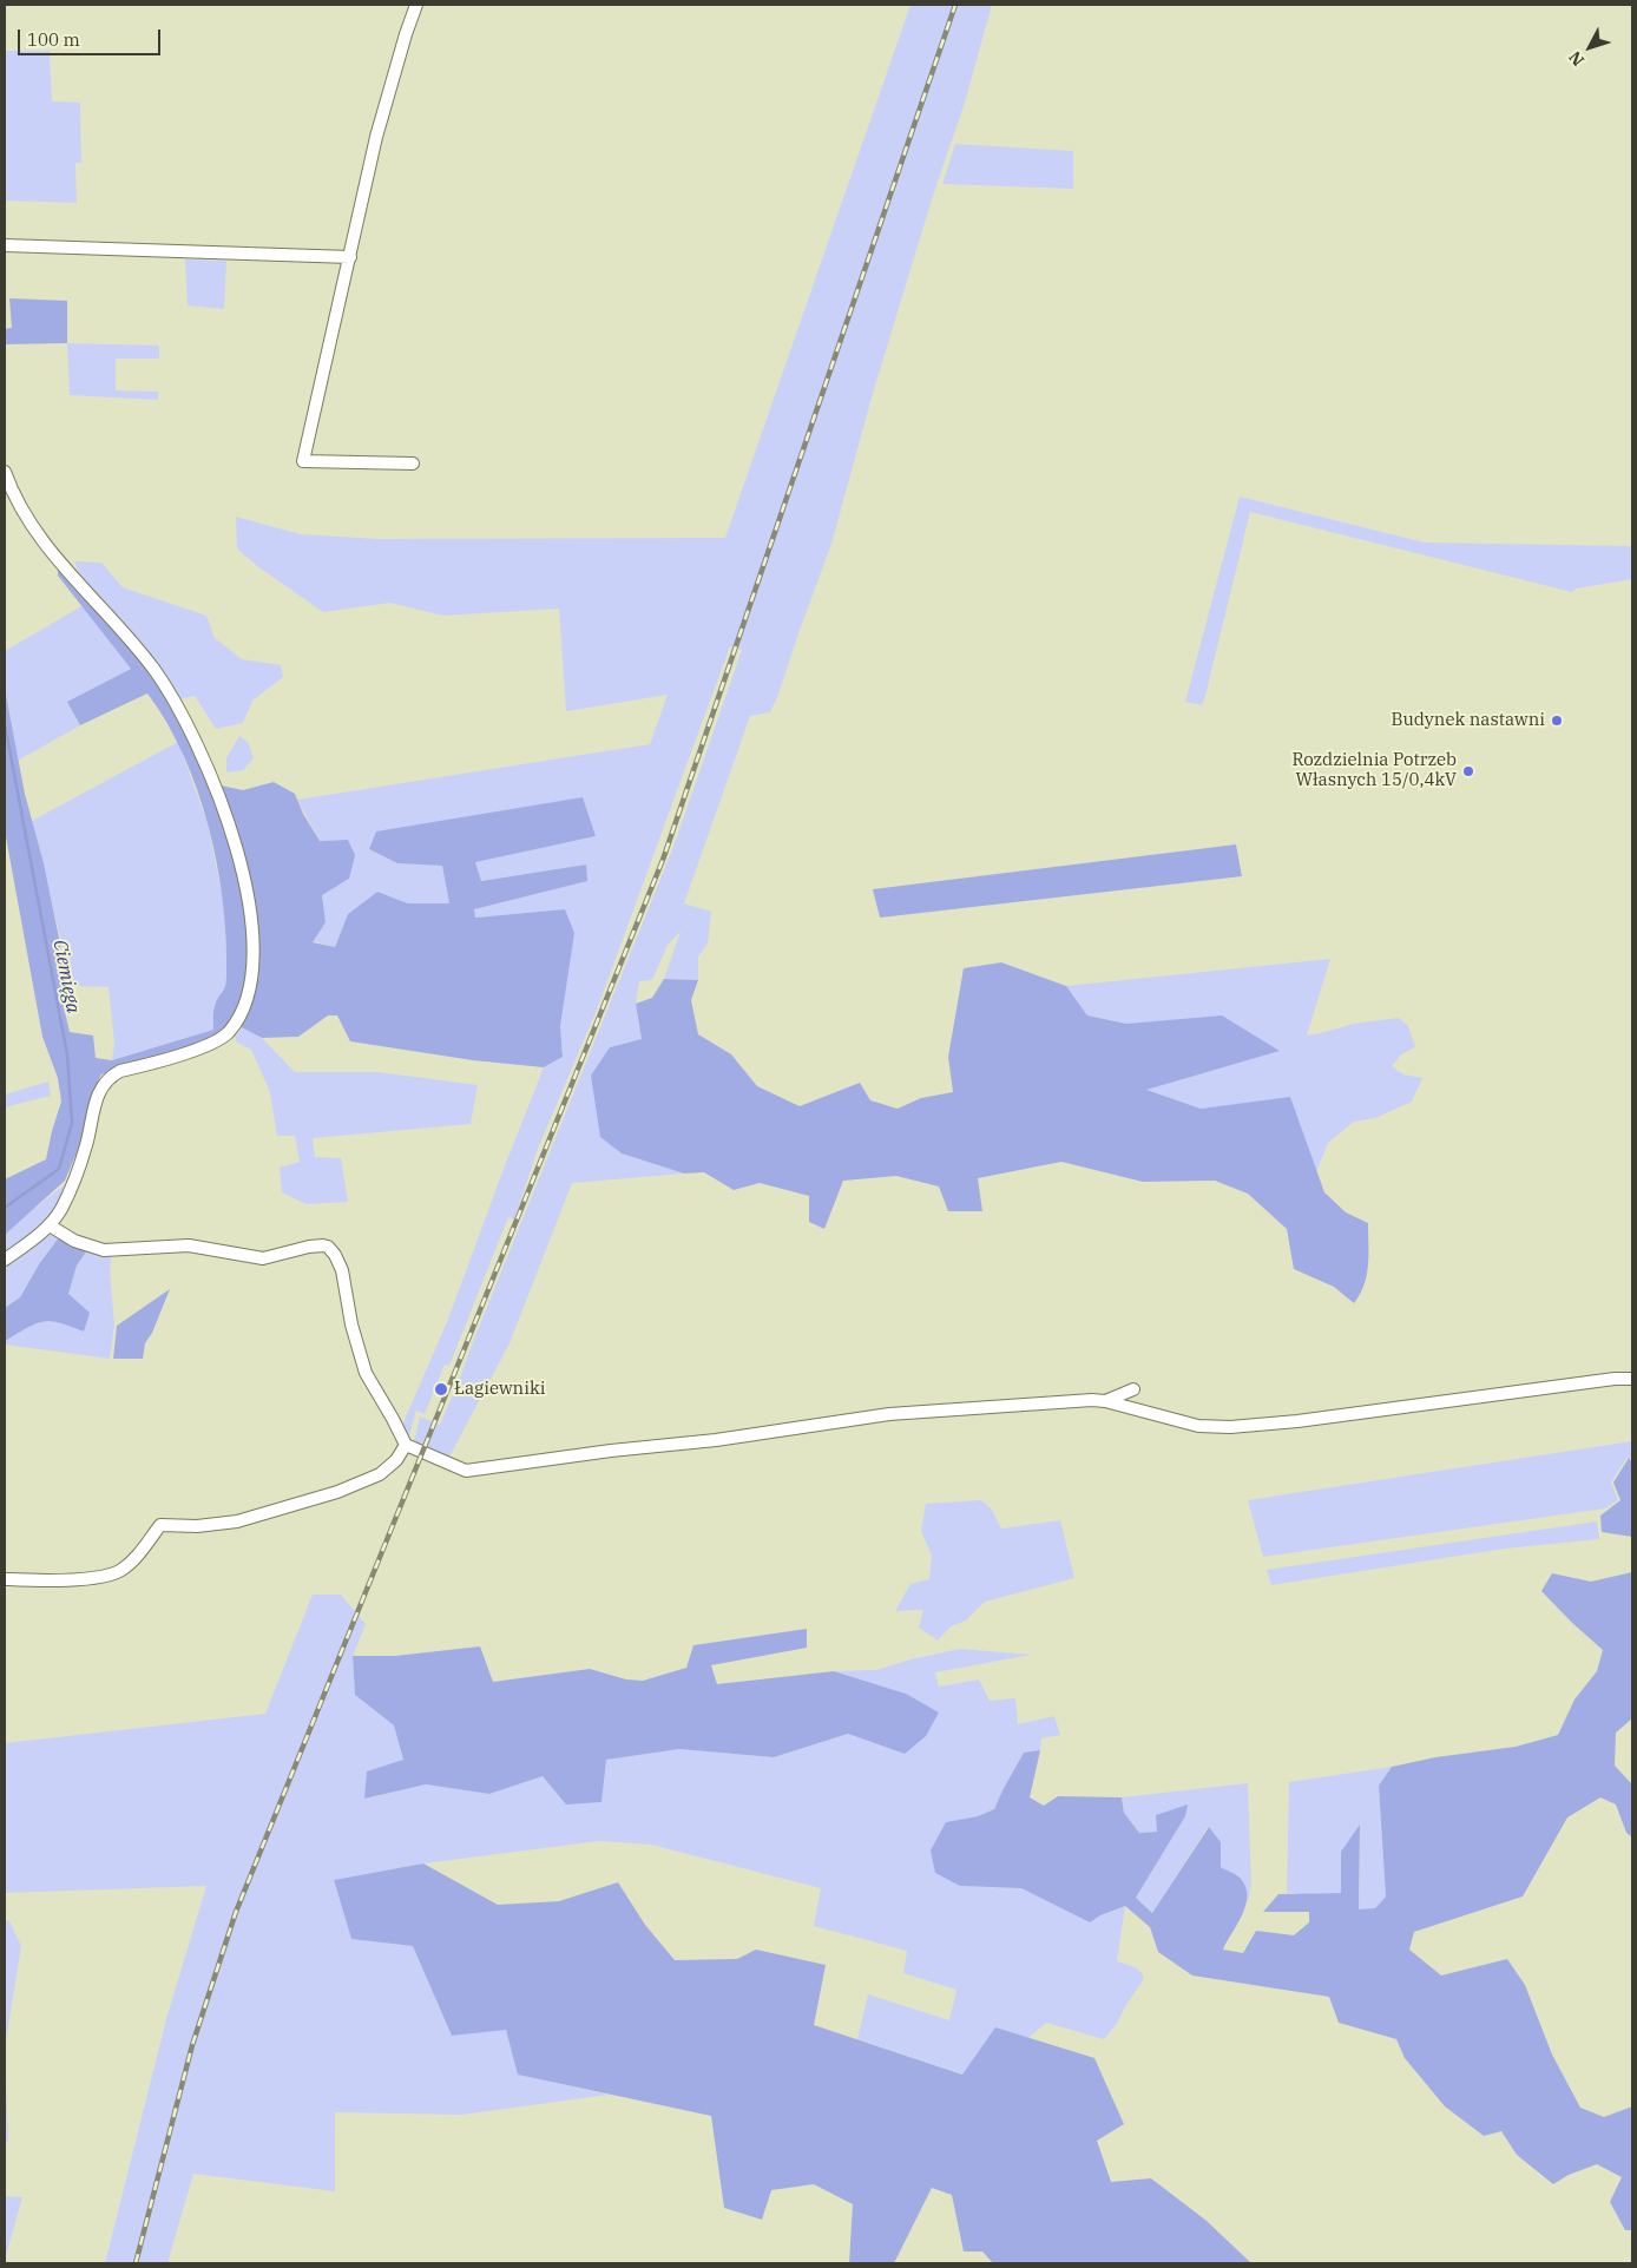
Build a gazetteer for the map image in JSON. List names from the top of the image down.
{
  "water": ["Ciemięga"],
  "places": ["Budynek nastawni", "Rozdzielnia Potrzeb Własnych 15/0,4kV", "Łagiewniki"],
  "scale_bar": "100 m",
  "north": "bottom left"
}
